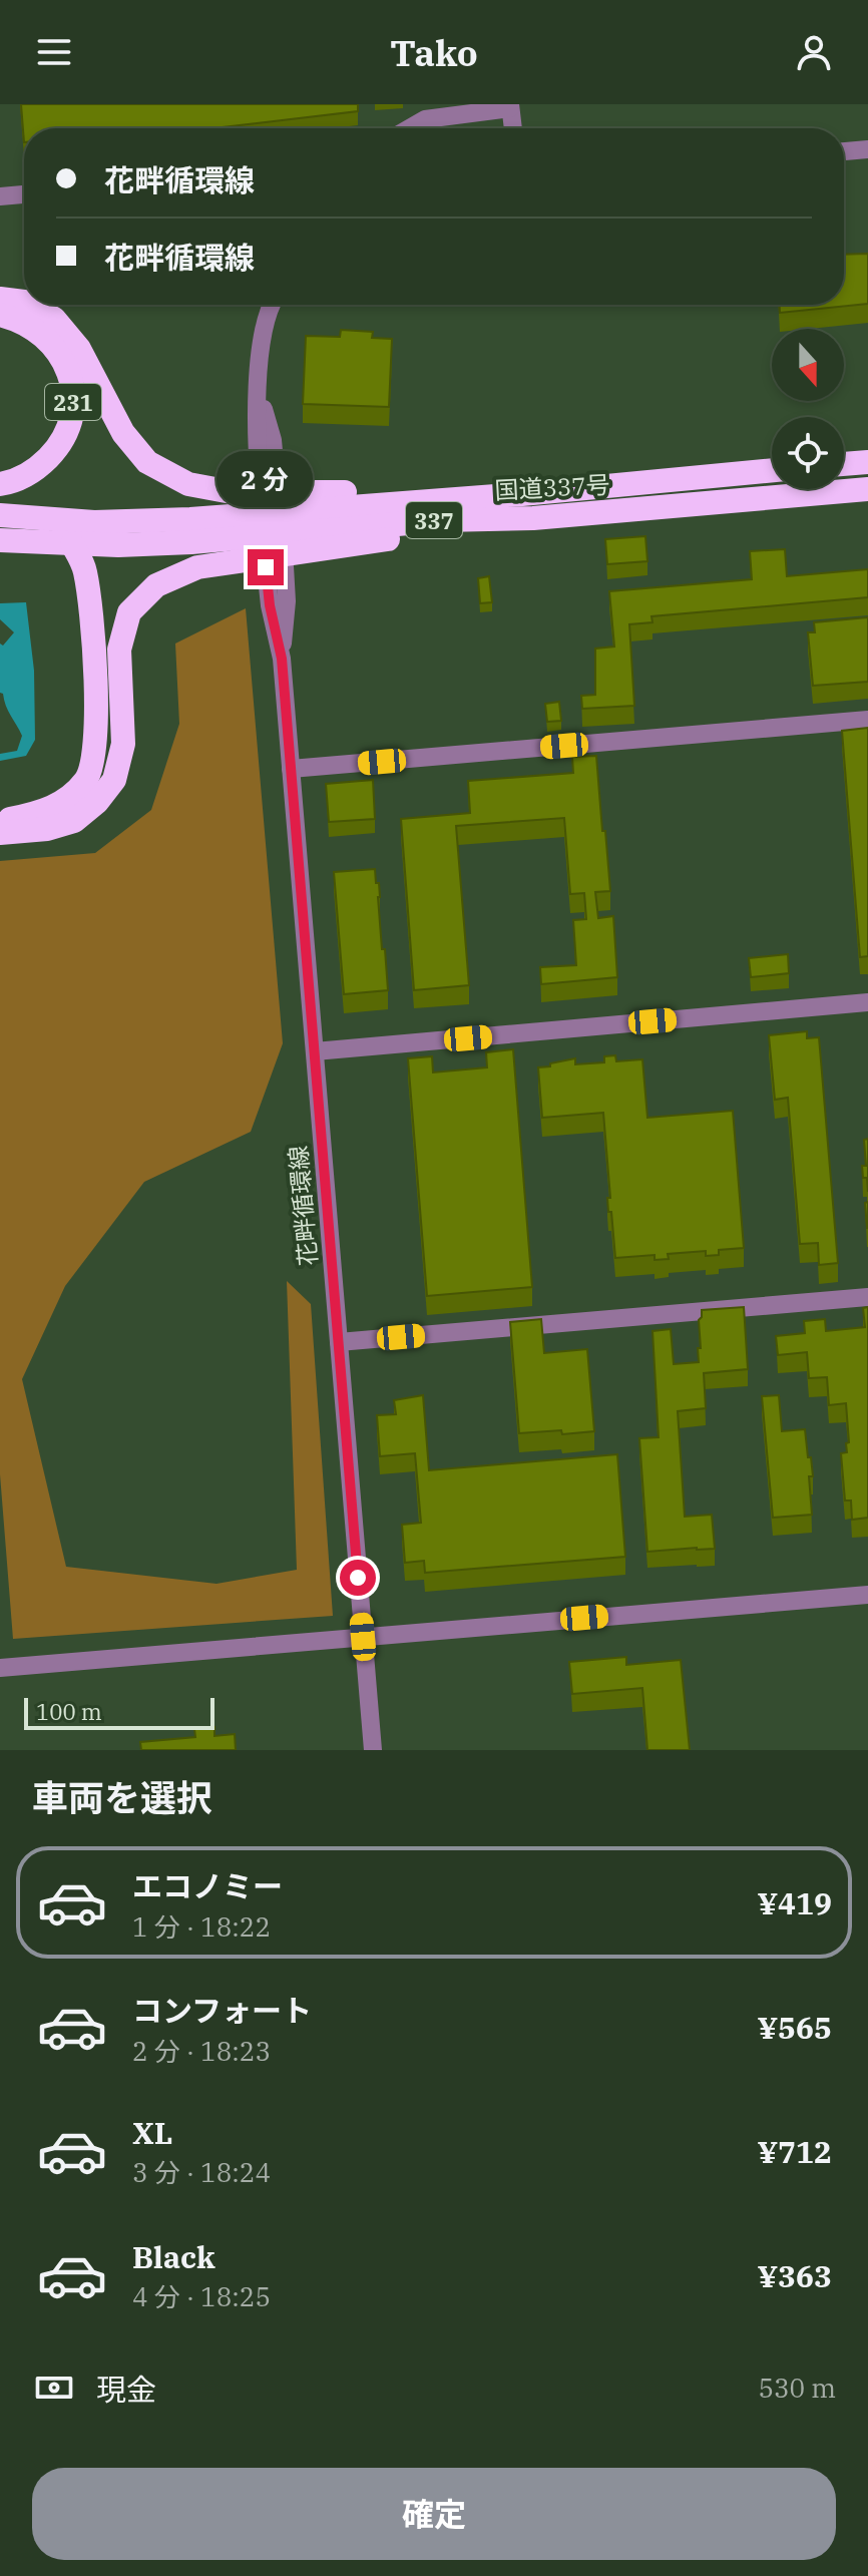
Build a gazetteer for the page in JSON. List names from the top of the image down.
{
  "streets": {
    "highway": ["231", "国道337号", "337"],
    "street": ["花畔循環線"]
  },
  "scale_bar": "100 m",
  "north": "bottom",
  "page": {
    "header": "Tako",
    "banner": ["花畔循環線", "花畔循環線"],
    "bubble": "2 分",
    "scale": "100 m",
    "heading": "車両を選択",
    "list": [
      {
        "name": "エコノミー",
        "note": "1 分 · 18:22",
        "value": "¥419"
      },
      {
        "name": "コンフォート",
        "note": "2 分 · 18:23",
        "value": "¥565"
      },
      {
        "name": "XL",
        "note": "3 分 · 18:24",
        "value": "¥712"
      },
      {
        "name": "Black",
        "note": "4 分 · 18:25",
        "value": "¥363"
      }
    ],
    "pay": ["現金", "530 m"],
    "buttons": "確定"
  }
}
